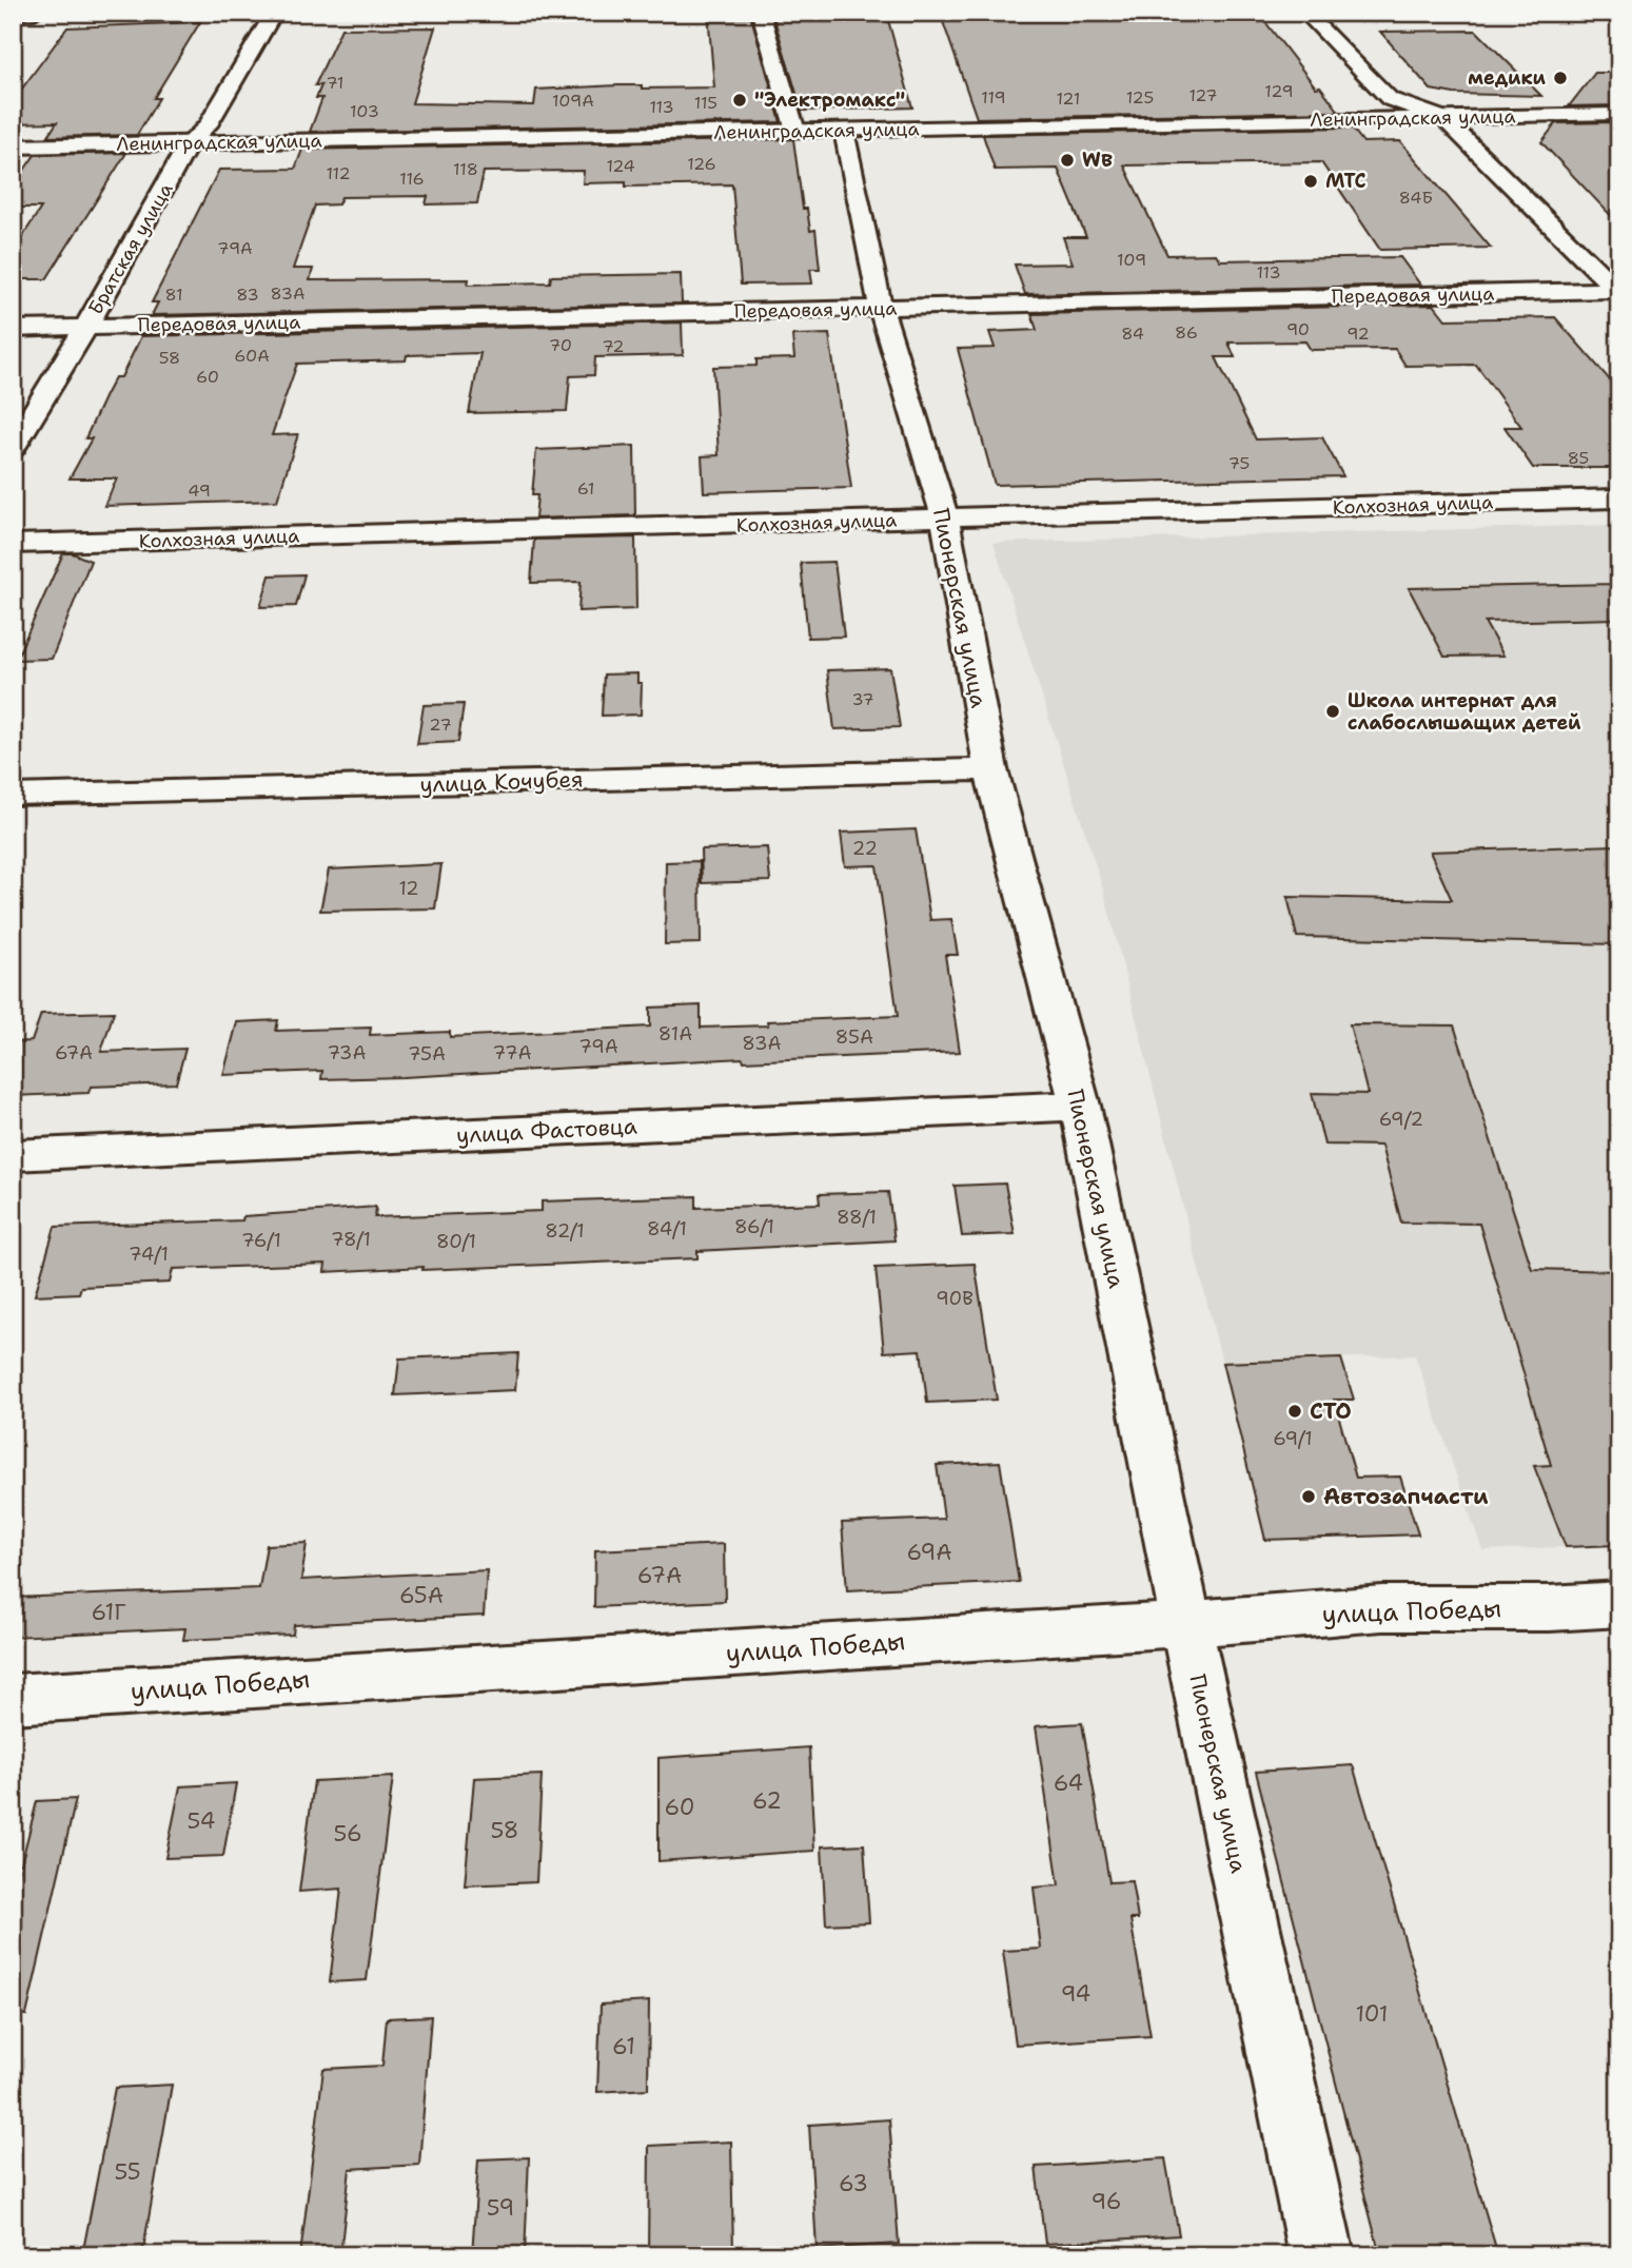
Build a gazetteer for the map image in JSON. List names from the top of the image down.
{
  "streets": {
    "street": [
      "Ленинградская улица",
      "Братская улица",
      "Передовая улица",
      "Колхозная улица",
      "Пионерская улица",
      "улица Кочубея",
      "улица Фастовца",
      "улица Победы"
    ]
  },
  "crossings": [
    ["Ленинградская улица", "Братская улица"],
    ["Ленинградская улица", "Пионерская улица"],
    ["Братская улица", "Передовая улица"],
    ["Передовая улица", "Пионерская улица"],
    ["Колхозная улица", "Пионерская улица"],
    ["Пионерская улица", "улица Кочубея"],
    ["Пионерская улица", "улица Фастовца"],
    ["Пионерская улица", "улица Победы"]
  ],
  "places": [
    "медики",
    "\"Электромакс\"",
    "WB",
    "МТС",
    "Школа интернат для слабослышащих детей",
    "СТО",
    "Автозапчасти"
  ],
  "house_numbers": [
    "71",
    "129",
    "127",
    "119",
    "125",
    "121",
    "109А",
    "115",
    "113",
    "103",
    "126",
    "124",
    "118",
    "112",
    "116",
    "84Б",
    "79А",
    "109",
    "113",
    "83А",
    "81",
    "83",
    "90",
    "86",
    "84",
    "92",
    "70",
    "72",
    "60А",
    "58",
    "60",
    "85",
    "75",
    "61",
    "49",
    "37",
    "27",
    "22",
    "12",
    "81А",
    "85А",
    "83А",
    "79А",
    "67А",
    "73А",
    "77А",
    "75А",
    "69/2",
    "88/1",
    "86/1",
    "84/1",
    "82/1",
    "78/1",
    "76/1",
    "80/1",
    "74/1",
    "90В",
    "69/1",
    "69А",
    "67А",
    "65А",
    "61Г",
    "64",
    "62",
    "60",
    "54",
    "58",
    "56",
    "94",
    "101",
    "61",
    "55",
    "63",
    "96",
    "59"
  ]
}
